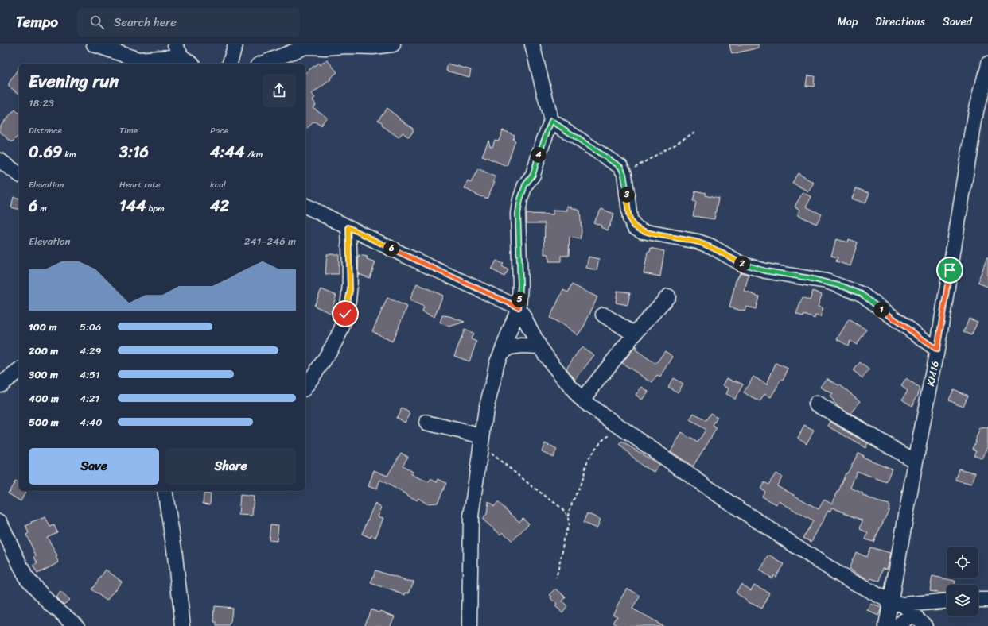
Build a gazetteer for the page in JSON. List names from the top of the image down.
{
  "streets": {
    "street": ["KM16"]
  },
  "page": {
    "header": "Tempo",
    "search": "Search here",
    "nav": ["Map", "Directions", "Saved"],
    "heading": ["Evening run", "18:23"],
    "stats": [
      ["Distance", "0.69 km"],
      ["Time", "3:16"],
      ["Pace", "4:44 /km"],
      ["Elevation", "6 m"],
      ["Heart rate", "144 bpm"],
      ["kcal", "42"]
    ],
    "pins": [
      "4",
      "3",
      "6",
      "2",
      "5",
      "1"
    ],
    "chart": ["Elevation", "241–246 m"],
    "list": [
      {
        "name": "100 m",
        "note": "5:06"
      },
      {
        "name": "200 m",
        "note": "4:29"
      },
      {
        "name": "300 m",
        "note": "4:51"
      },
      {
        "name": "400 m",
        "note": "4:21"
      },
      {
        "name": "500 m",
        "note": "4:40"
      }
    ],
    "buttons": ["Save", "Share"]
  }
}
